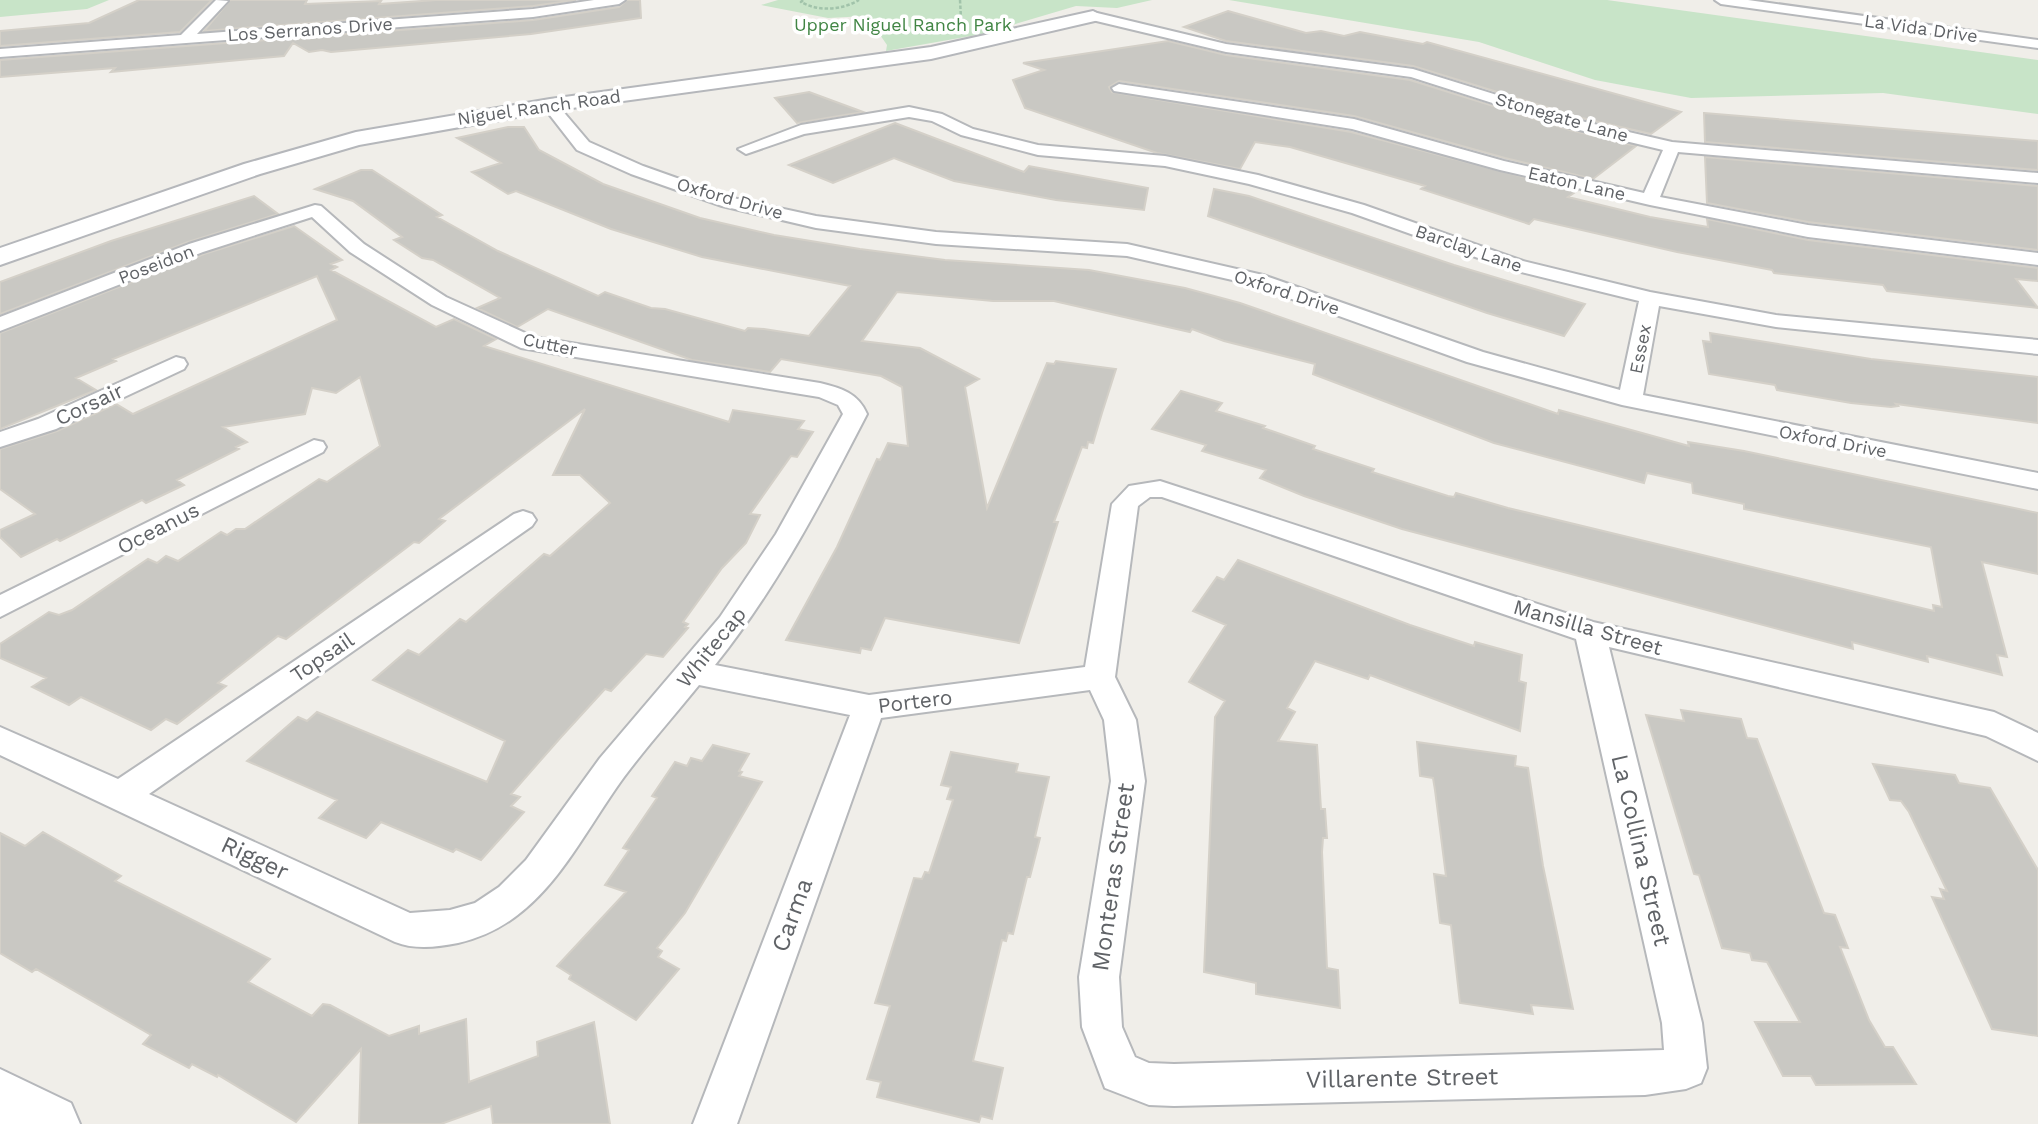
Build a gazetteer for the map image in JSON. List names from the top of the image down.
{
  "streets": {
    "street": [
      "La Vida Drive",
      "Los Serranos Drive",
      "Niguel Ranch Road",
      "Stonegate Lane",
      "Eaton Lane",
      "Oxford Drive",
      "Barclay Lane",
      "Poseidon",
      "Cutter",
      "Essex",
      "Corsair",
      "Oceanus",
      "Mansilla Street",
      "Whitecap",
      "Topsail",
      "Portero",
      "La Collina Street",
      "Rigger",
      "Monteras Street",
      "Carma",
      "Villarente Street"
    ]
  },
  "crossings": [
    ["Niguel Ranch Road", "Stonegate Lane"],
    ["Niguel Ranch Road", "Oxford Drive"],
    ["Oxford Drive", "Essex"],
    ["Barclay Lane", "Essex"],
    ["Poseidon", "Cutter"],
    ["Cutter", "Whitecap"],
    ["Mansilla Street", "Portero"],
    ["Mansilla Street", "La Collina Street"],
    ["Mansilla Street", "Monteras Street"],
    ["Whitecap", "Portero"],
    ["Whitecap", "Rigger"],
    ["Topsail", "Rigger"],
    ["Portero", "Monteras Street"],
    ["Portero", "Carma"],
    ["La Collina Street", "Villarente Street"],
    ["Monteras Street", "Villarente Street"]
  ],
  "parks": ["Upper Niguel Ranch Park"]
}
